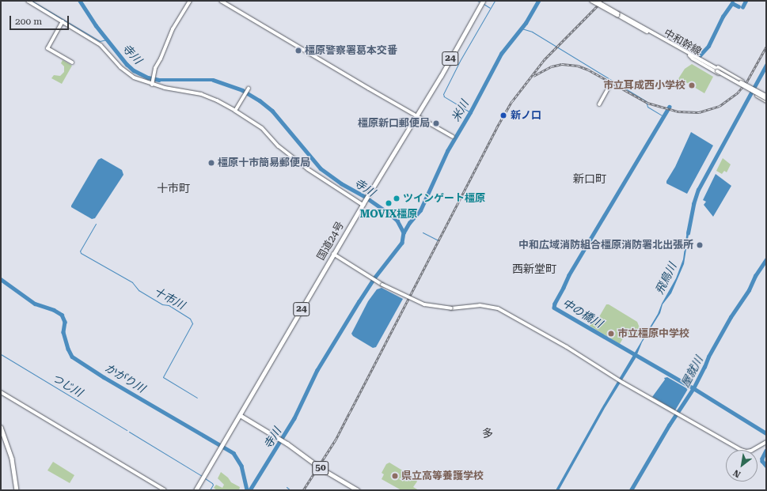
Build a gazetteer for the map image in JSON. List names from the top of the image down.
{
  "streets": {
    "highway": ["24", "国道24号"],
    "main road": ["50"],
    "street": ["中和幹線"]
  },
  "crossings": [
    ["国道24号", "50"]
  ],
  "districts": [
    "新口町",
    "十市町",
    "西新堂町",
    "多"
  ],
  "water": [
    "寺川",
    "米川",
    "飛鳥川",
    "十市川",
    "中の橋川",
    "屋就川",
    "かがり川",
    "つじ川"
  ],
  "places": [
    "橿原警察署葛本交番",
    "市立耳成西小学校",
    "新ノ口",
    "橿原新口郵便局",
    "橿原十市簡易郵便局",
    "ツインゲート橿原",
    "MOVIX橿原",
    "中和広域消防組合橿原消防署北出張所",
    "市立橿原中学校",
    "県立高等養護学校"
  ],
  "scale_bar": "200 m",
  "north": "bottom left"
}
